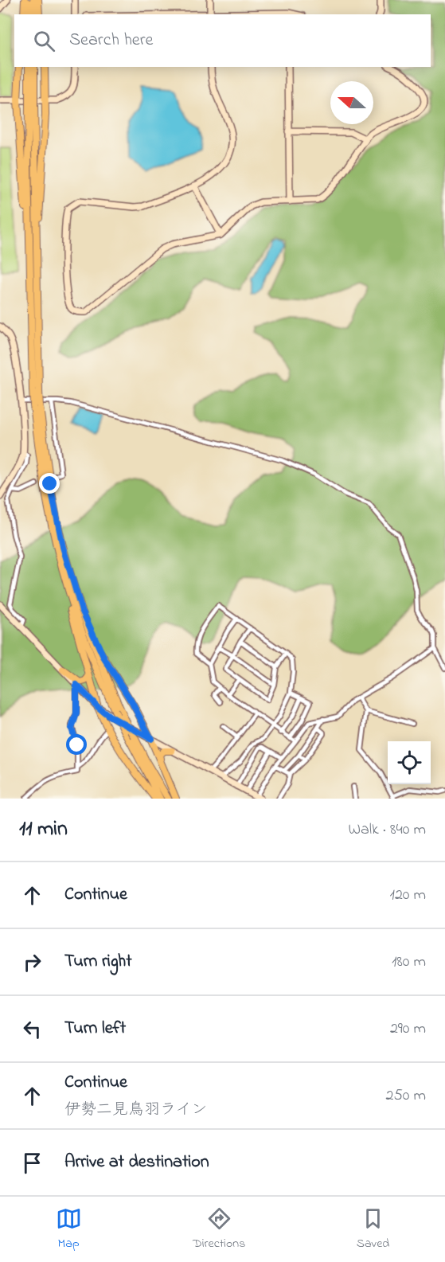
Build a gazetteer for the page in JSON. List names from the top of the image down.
{
  "north": "left",
  "page": {
    "search": "Search here",
    "heading": ["11 min", "Walk · 840 m"],
    "list": [
      ["Continue", "120 m"],
      ["Turn right", "180 m"],
      ["Turn left", "290 m"],
      ["Continue", "伊勢二見鳥羽ライン", "250 m"],
      "Arrive at destination"
    ],
    "nav": ["Map", "Directions", "Saved"]
  }
}
